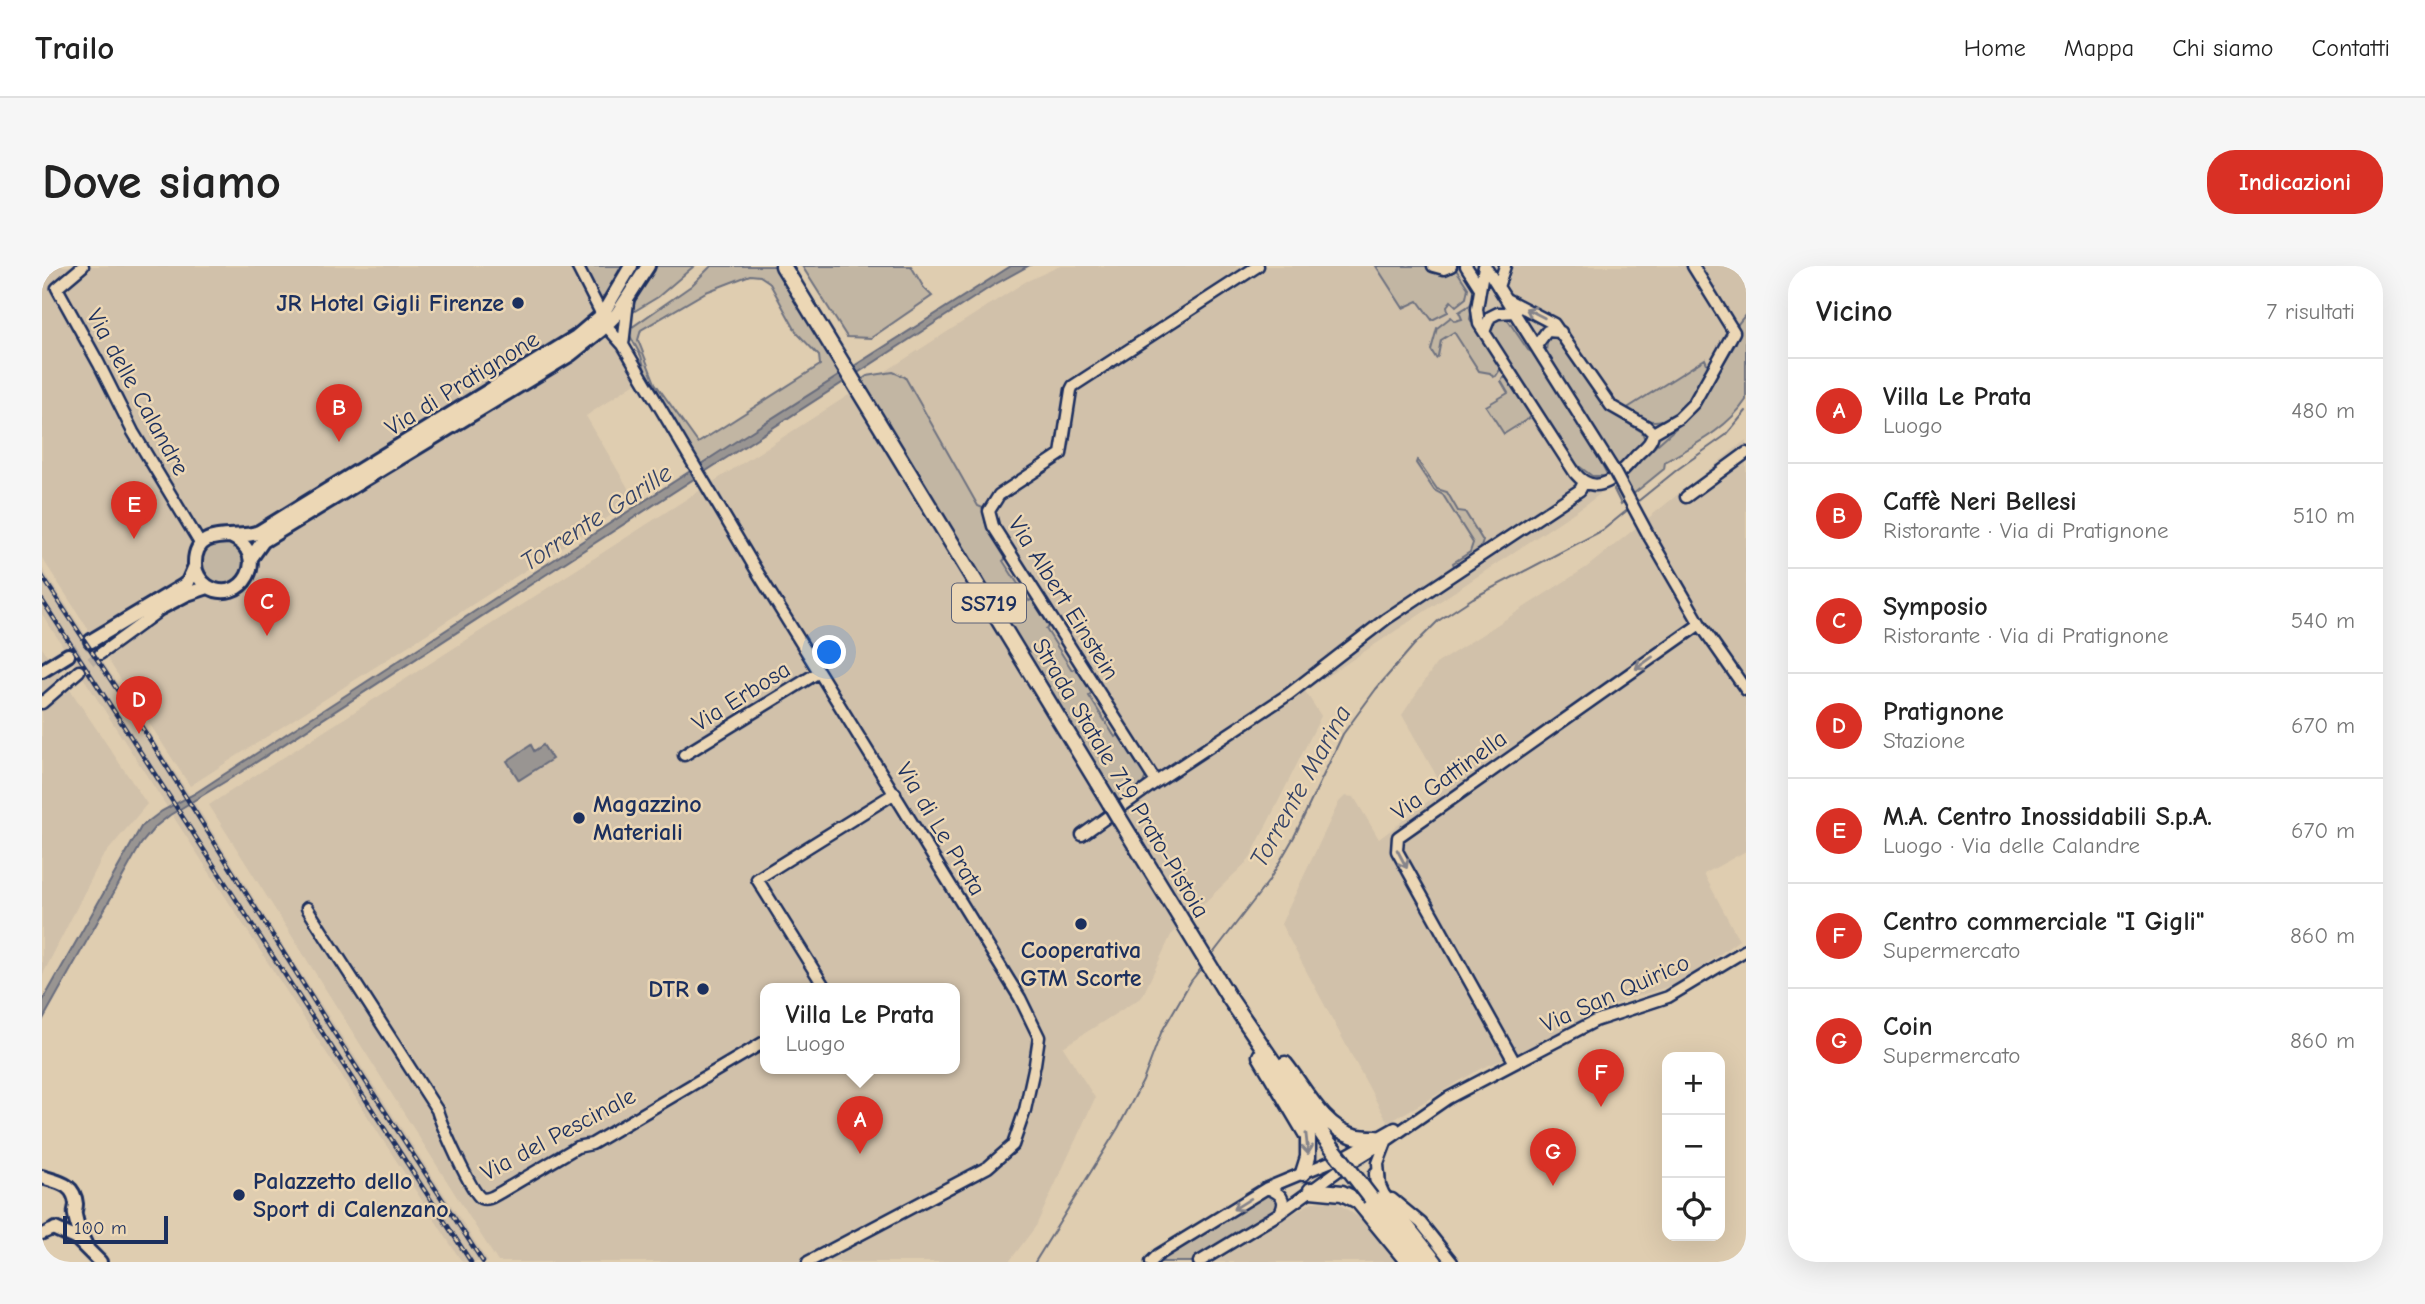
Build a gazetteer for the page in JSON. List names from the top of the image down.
{
  "streets": {
    "highway": ["SS719", "Strada Statale 719 Prato-Pistoia"],
    "main road": ["Via di Pratignone"],
    "street": [
      "Via delle Calandre",
      "Via Albert Einstein",
      "Via Erbosa",
      "Via Gattinella",
      "Via di Le Prata",
      "Via San Quirico",
      "Via del Pescinale"
    ]
  },
  "crossings": [
    ["Via di Pratignone", "Via delle Calandre"],
    ["Via di Pratignone", "Via di Le Prata"],
    ["Via Erbosa", "Via di Le Prata"],
    ["Via Gattinella", "Via San Quirico"]
  ],
  "water": ["Torrente Garille", "Torrente Marina"],
  "places": [
    "JR Hotel Gigli Firenze",
    "Magazzino Materiali",
    "Cooperativa GTM Scorte",
    "DTR",
    "Palazzetto dello Sport di Calenzano"
  ],
  "scale_bar": "100 m",
  "page": {
    "header": "Trailo",
    "nav": [
      "Home",
      "Mappa",
      "Chi siamo",
      "Contatti"
    ],
    "buttons": "Indicazioni",
    "title": "Dove siamo",
    "heading": ["Vicino", "7 risultati"],
    "list": [
      {
        "mark": "A",
        "name": "Villa Le Prata",
        "note": "Luogo",
        "value": "480 m"
      },
      {
        "mark": "B",
        "name": "Caffè Neri Bellesi",
        "note": "Ristorante · Via di Pratignone",
        "value": "510 m"
      },
      {
        "mark": "C",
        "name": "Symposio",
        "note": "Ristorante · Via di Pratignone",
        "value": "540 m"
      },
      {
        "mark": "D",
        "name": "Pratignone",
        "note": "Stazione",
        "value": "670 m"
      },
      {
        "mark": "E",
        "name": "M.A. Centro Inossidabili S.p.A.",
        "note": "Luogo · Via delle Calandre",
        "value": "670 m"
      },
      {
        "mark": "F",
        "name": "Centro commerciale \"I Gigli\"",
        "note": "Supermercato",
        "value": "860 m"
      },
      {
        "mark": "G",
        "name": "Coin",
        "note": "Supermercato",
        "value": "860 m"
      }
    ],
    "pins": [
      "B",
      "E",
      "C",
      "D",
      "F",
      "A",
      "G"
    ],
    "popup": ["Villa Le Prata", "Luogo"],
    "map_buttons": ["+", "−"],
    "scale": "100 m"
  }
}
